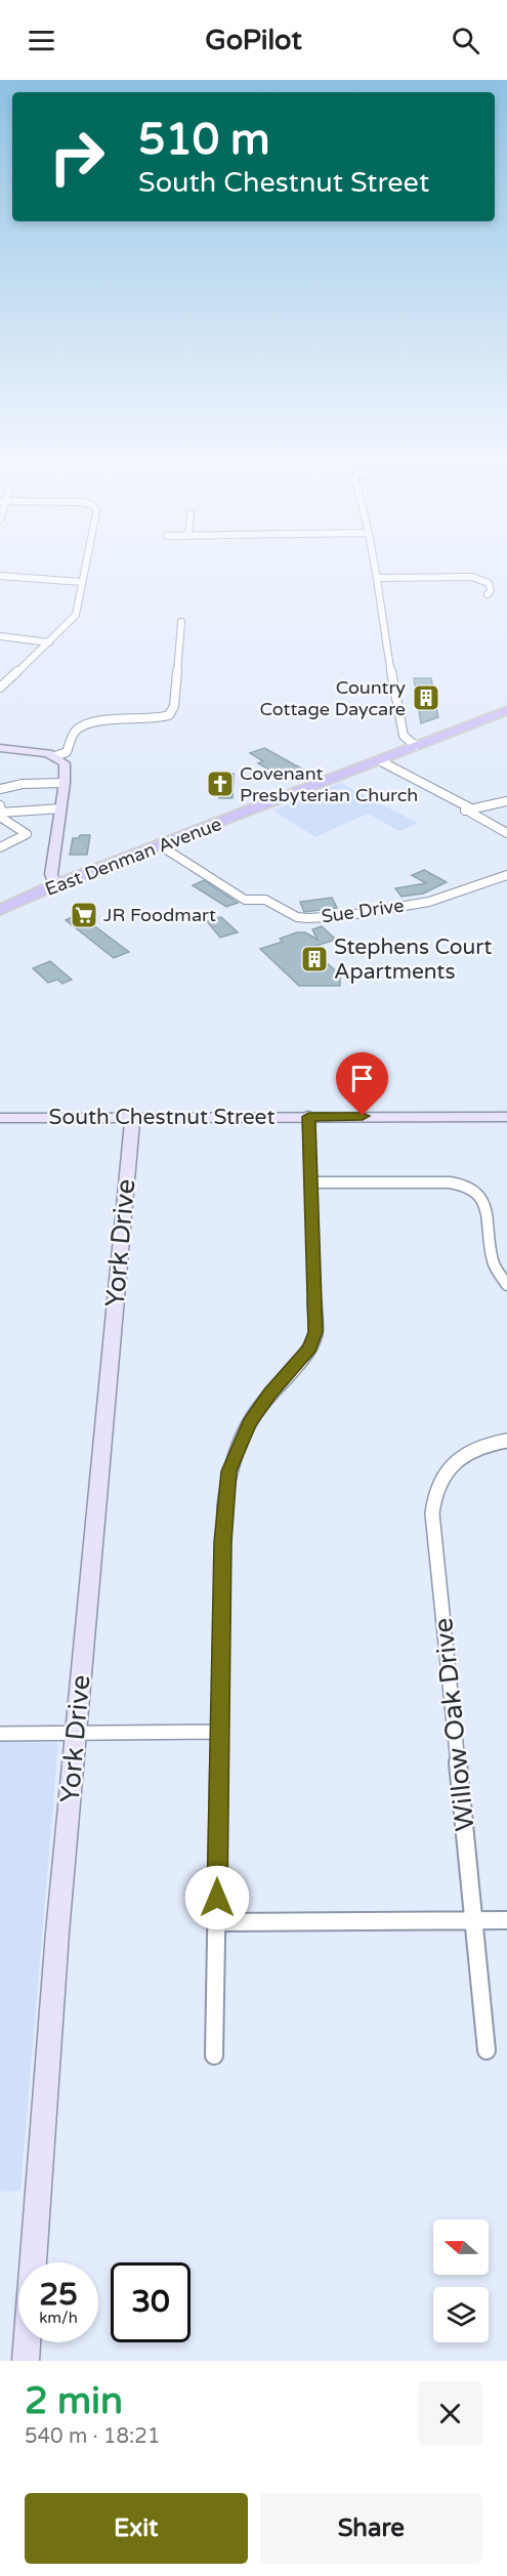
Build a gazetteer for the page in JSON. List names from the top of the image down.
{
  "streets": {
    "main road": ["East Denman Avenue"],
    "street": [
      "Sue Drive",
      "South Chestnut Street",
      "York Drive",
      "Willow Oak Drive"
    ]
  },
  "crossings": [
    ["East Denman Avenue", "Sue Drive"],
    ["South Chestnut Street", "York Drive"]
  ],
  "places": {
    "building": ["Country Cottage Daycare", "Stephens Court Apartments"],
    "church": ["Covenant Presbyterian Church"],
    "supermarket": ["JR Foodmart"]
  },
  "north": "left",
  "page": {
    "header": "GoPilot",
    "turn": ["510 m", "South Chestnut Street"],
    "speed": "25 km/h",
    "limit": "30",
    "heading": ["2 min", "540 m · 18:21"],
    "buttons": ["Exit", "Share"]
  }
}
